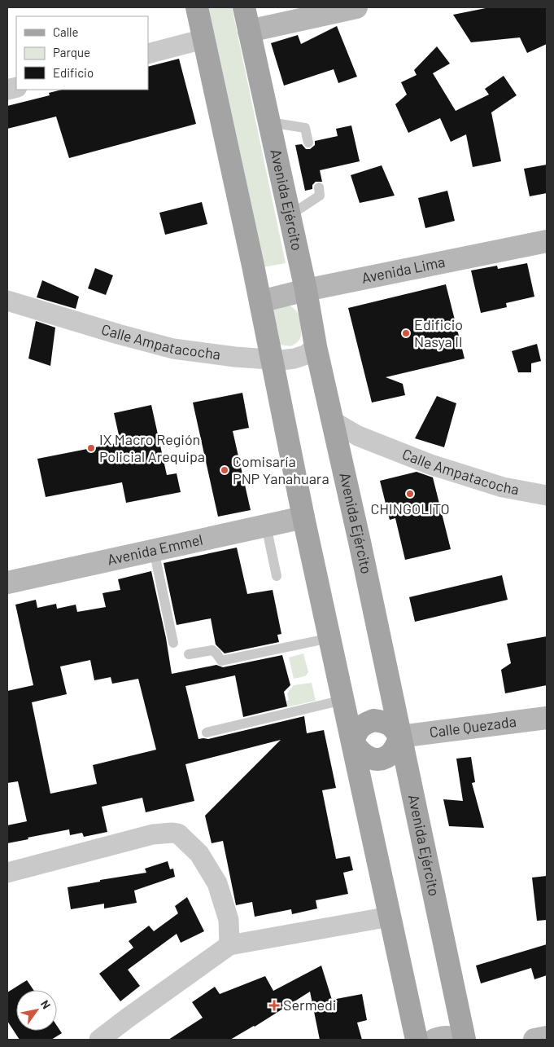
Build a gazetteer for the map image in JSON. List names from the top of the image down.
{
  "streets": {
    "main road": ["Avenida Ejército"],
    "street": [
      "Avenida Lima",
      "Calle Ampatacocha",
      "Avenida Emmel",
      "Calle Quezada"
    ]
  },
  "crossings": [
    ["Avenida Ejército", "Avenida Lima"],
    ["Avenida Ejército", "Calle Ampatacocha"],
    ["Avenida Ejército", "Calle Quezada"]
  ],
  "places": {
    "other": [
      "Edificio Nasya II",
      "IX Macro Región Policial Arequipa",
      "Comisaría PNP Yanahuara",
      "CHINGOLITO"
    ],
    "health": ["Sermedi"]
  },
  "legend": ["Calle", "Parque", "Edificio"],
  "north": "top right"
}
